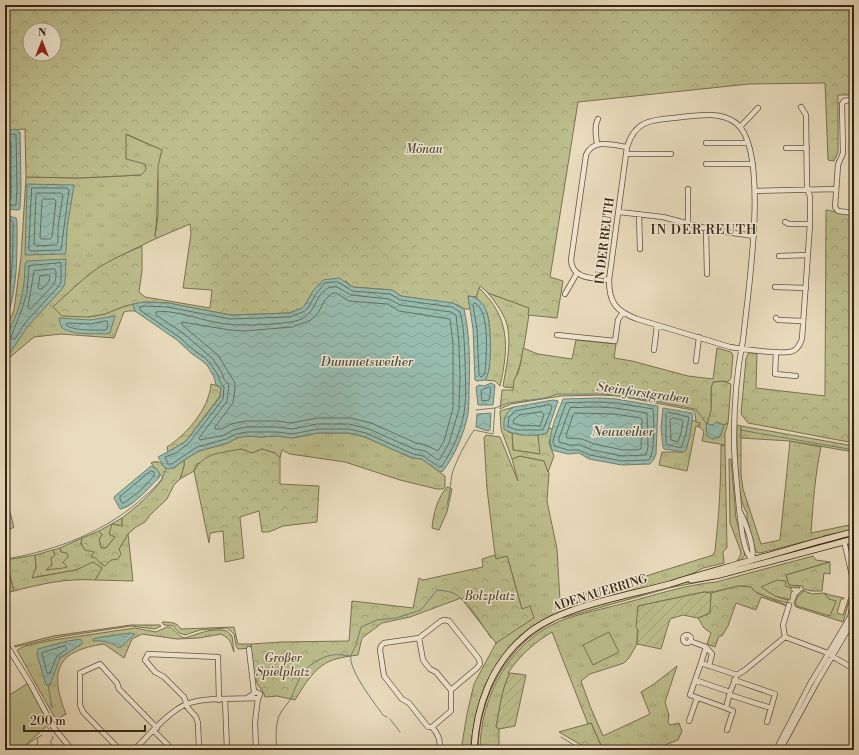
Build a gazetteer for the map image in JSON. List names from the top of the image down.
{
  "streets": {
    "main road": ["ADENAUERRING"],
    "street": ["IN DER REUTH"]
  },
  "districts": ["IN DER REUTH"],
  "water": ["Dummetsweiher", "Steinforstgraben", "Neuweiher"],
  "parks": ["Mönau", "Bolzplatz", "Großer Spielplatz"],
  "scale_bar": "200 m",
  "north": "top"
}
